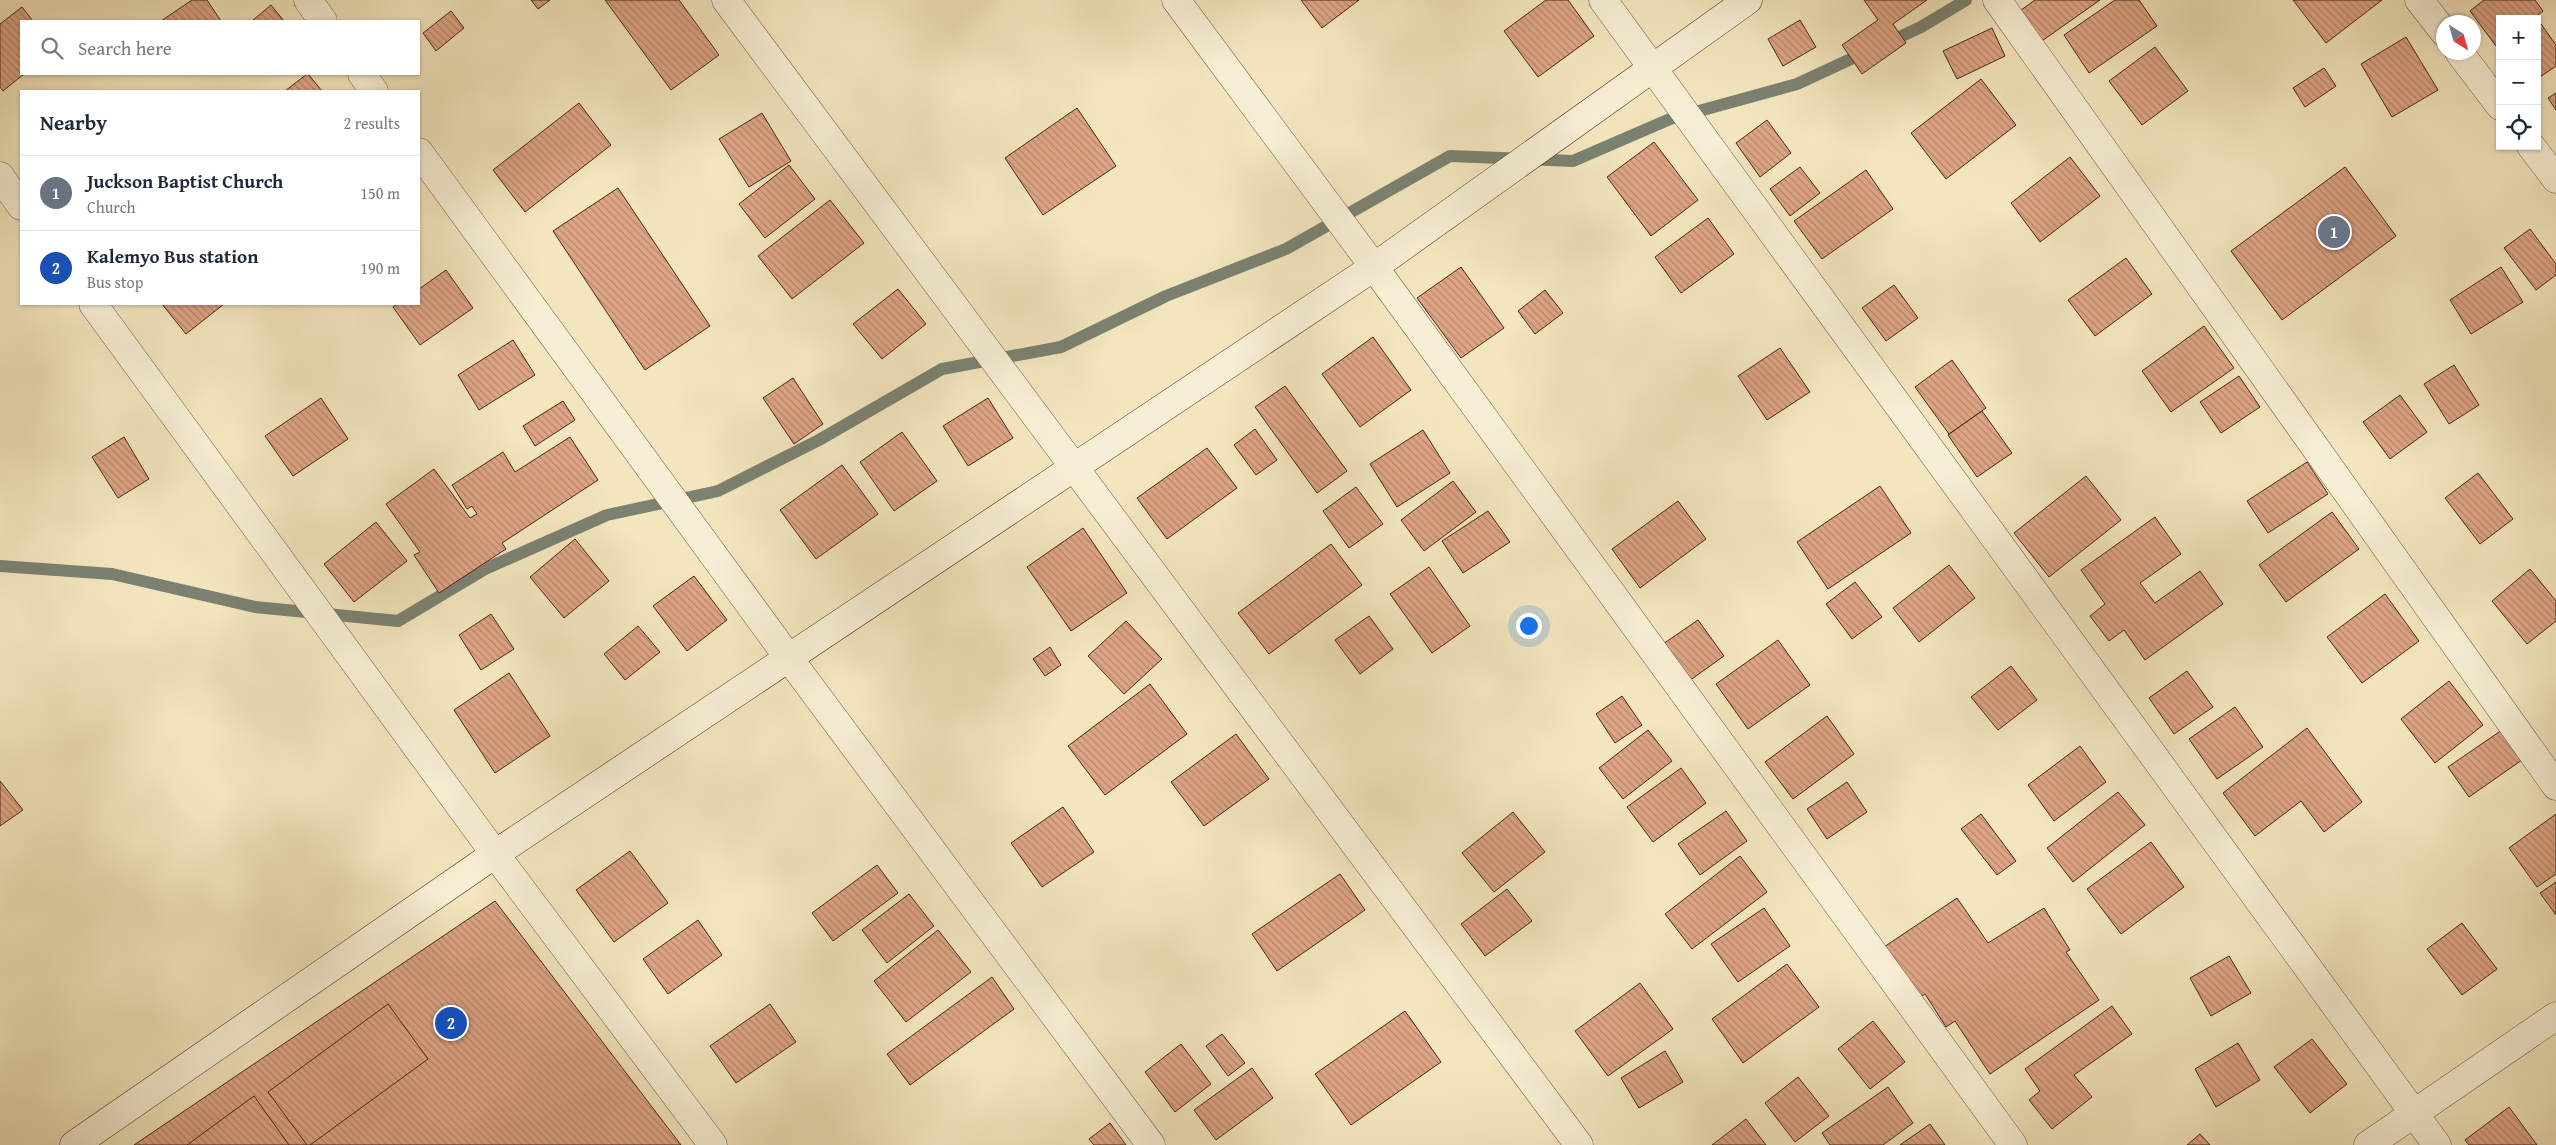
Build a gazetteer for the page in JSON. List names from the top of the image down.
{
  "north": "bottom right",
  "page": {
    "map_buttons": ["+", "−"],
    "search": "Search here",
    "heading": ["Nearby", "2 results"],
    "list": [
      {
        "mark": "1",
        "name": "Juckson Baptist Church",
        "note": "Church",
        "value": "150 m"
      },
      {
        "mark": "2",
        "name": "Kalemyo Bus station",
        "note": "Bus stop",
        "value": "190 m"
      }
    ],
    "pins": ["1", "2"]
  }
}
